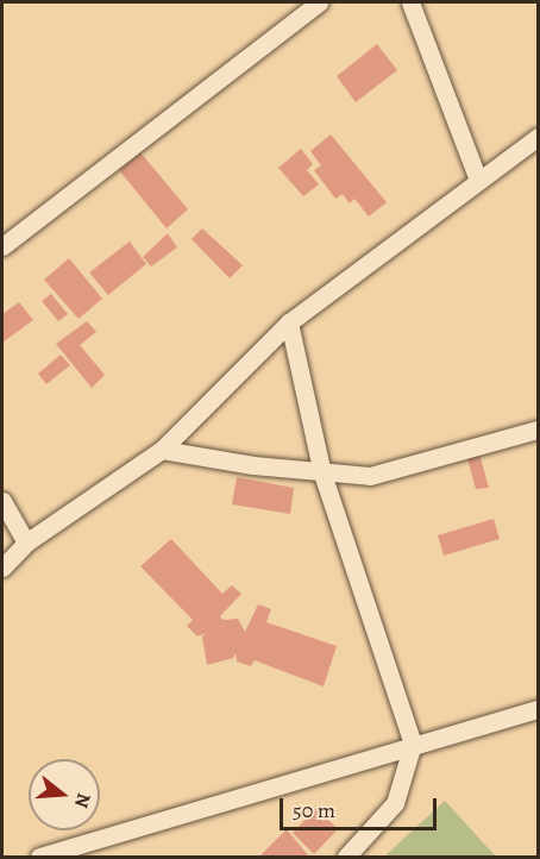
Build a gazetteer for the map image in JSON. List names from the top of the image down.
{
  "scale_bar": "50 m",
  "north": "right"
}
